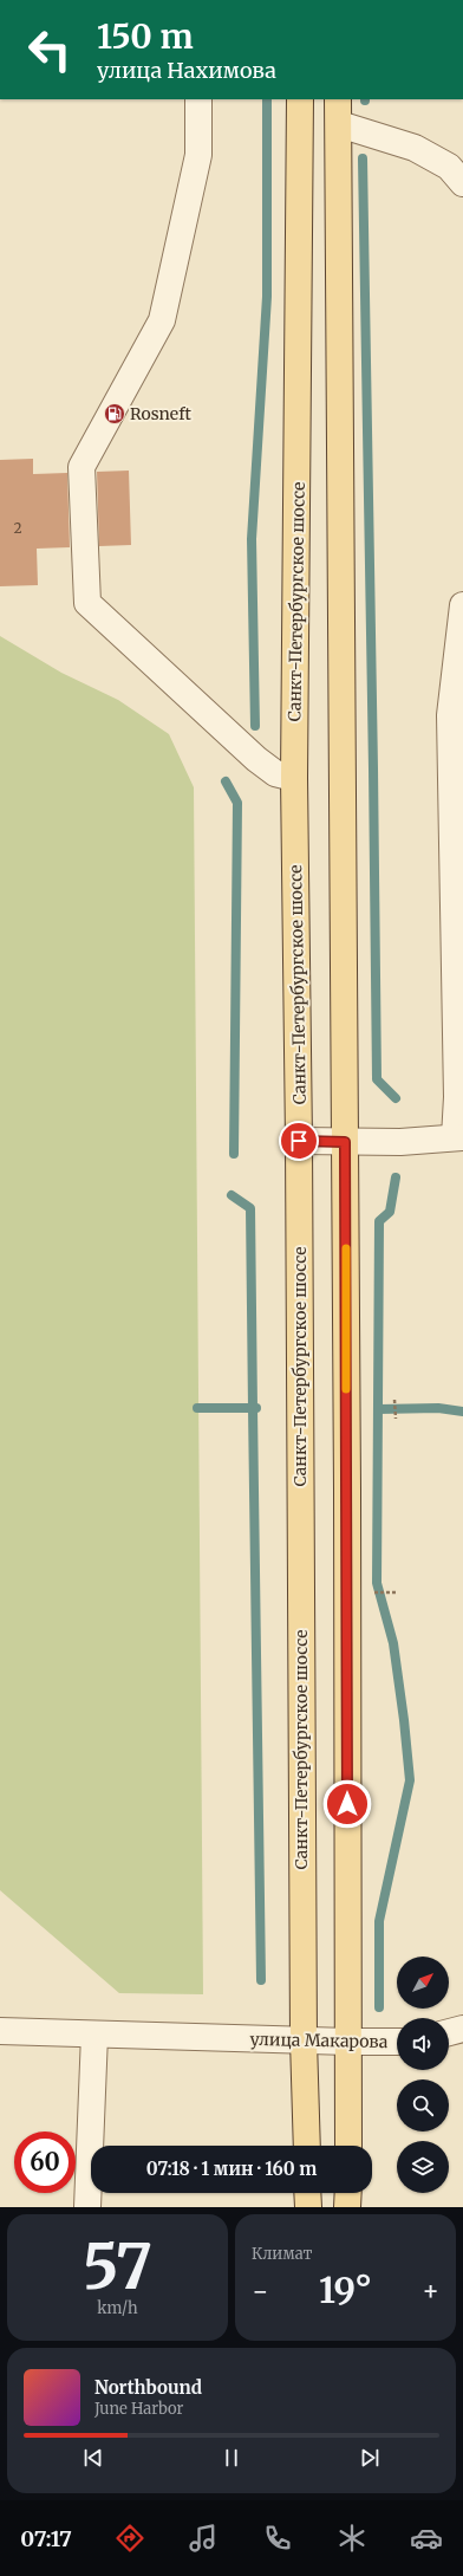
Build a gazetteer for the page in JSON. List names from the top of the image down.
{
  "streets": {
    "main road": ["Санкт-Петербургское шоссе"],
    "street": ["улица Макарова"]
  },
  "crossings": [
    ["Санкт-Петербургское шоссе", "улица Макарова"]
  ],
  "places": {
    "fuel station": ["Rosneft"]
  },
  "house_numbers": ["2"],
  "north": "top right",
  "page": {
    "turn": ["150 m", "улица Нахимова"],
    "limit": "60",
    "trip": "07:18 · 1 мин · 160 m",
    "tile": [
      ["57", "km/h"],
      "Климат"
    ],
    "heat": ["−", "19°", "+"],
    "song": ["Northbound", "June Harbor"],
    "tabs": "07:17"
  }
}
